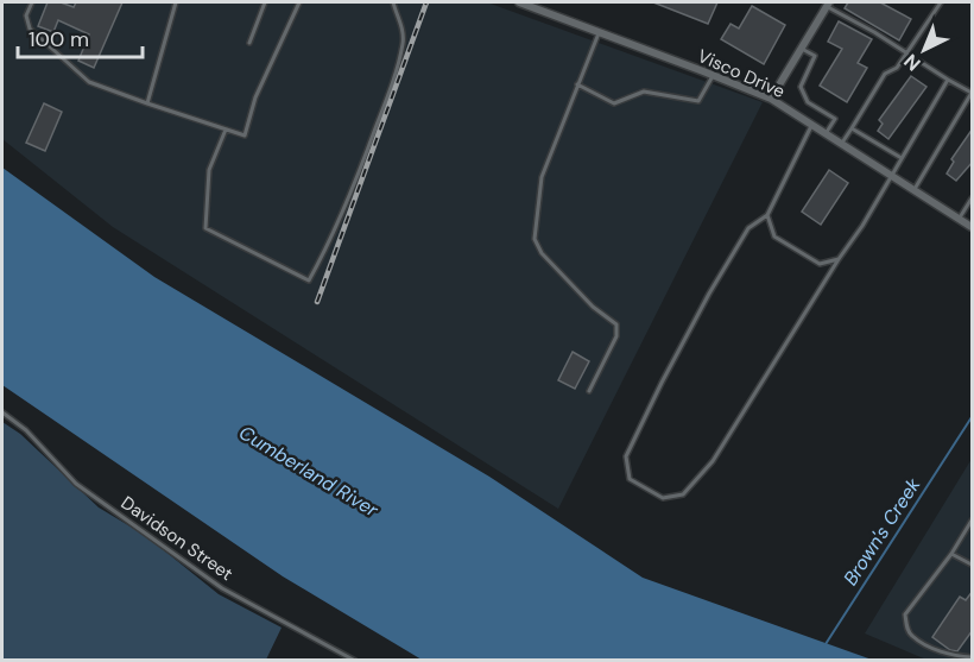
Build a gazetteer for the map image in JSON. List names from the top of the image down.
{
  "streets": {
    "street": ["Visco Drive"],
    "lane": ["Davidson Street"]
  },
  "water": ["Cumberland River", "Brown's Creek"],
  "scale_bar": "100 m",
  "north": "bottom left"
}
